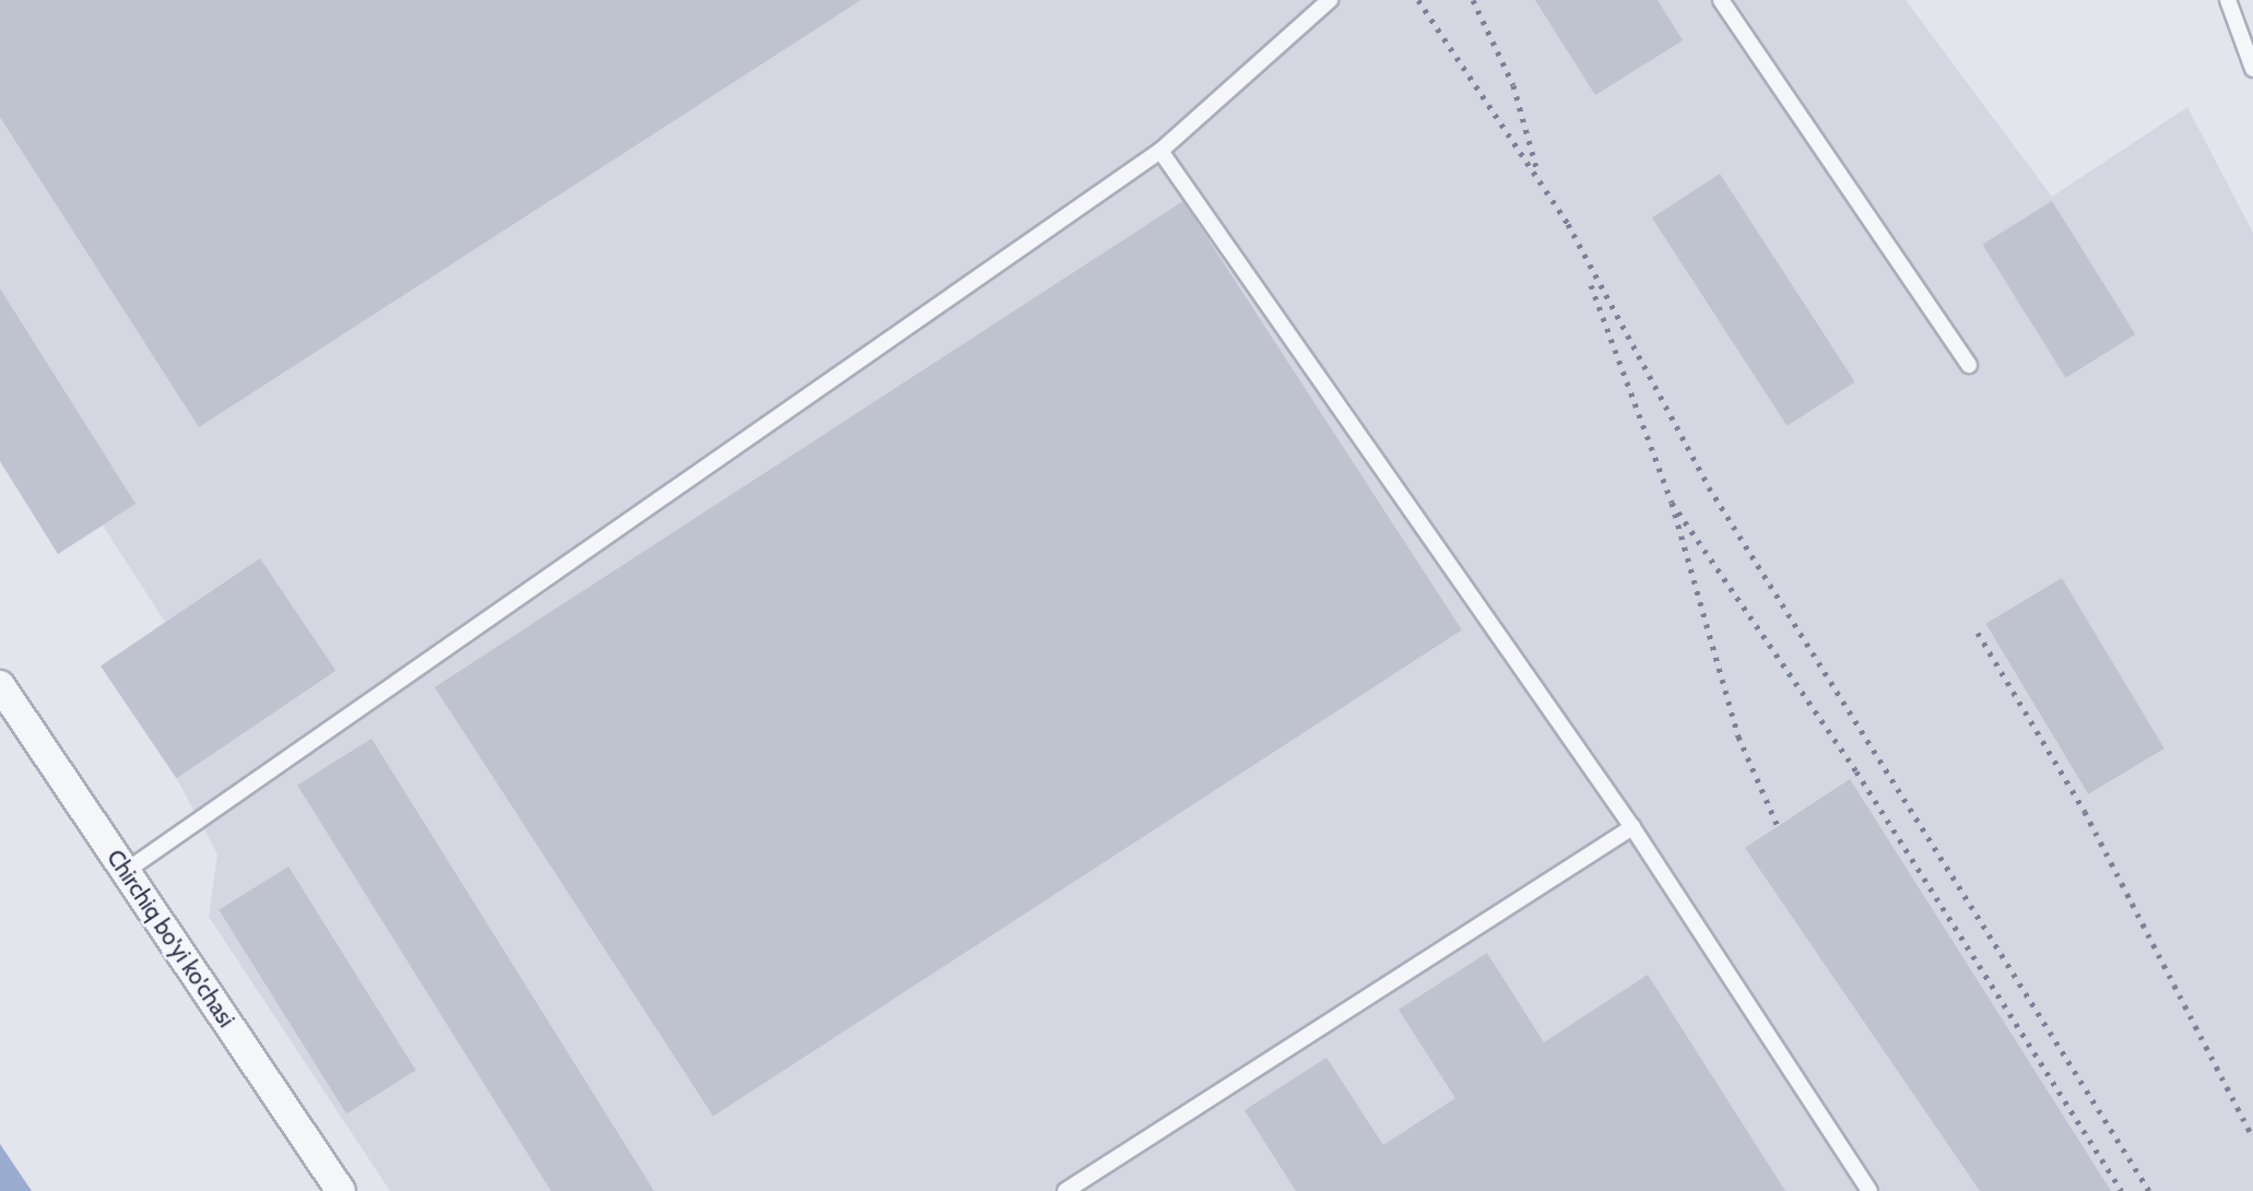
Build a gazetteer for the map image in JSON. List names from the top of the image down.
{
  "streets": {
    "street": ["Chirchiq bo'yi ko'chasi"]
  }
}
